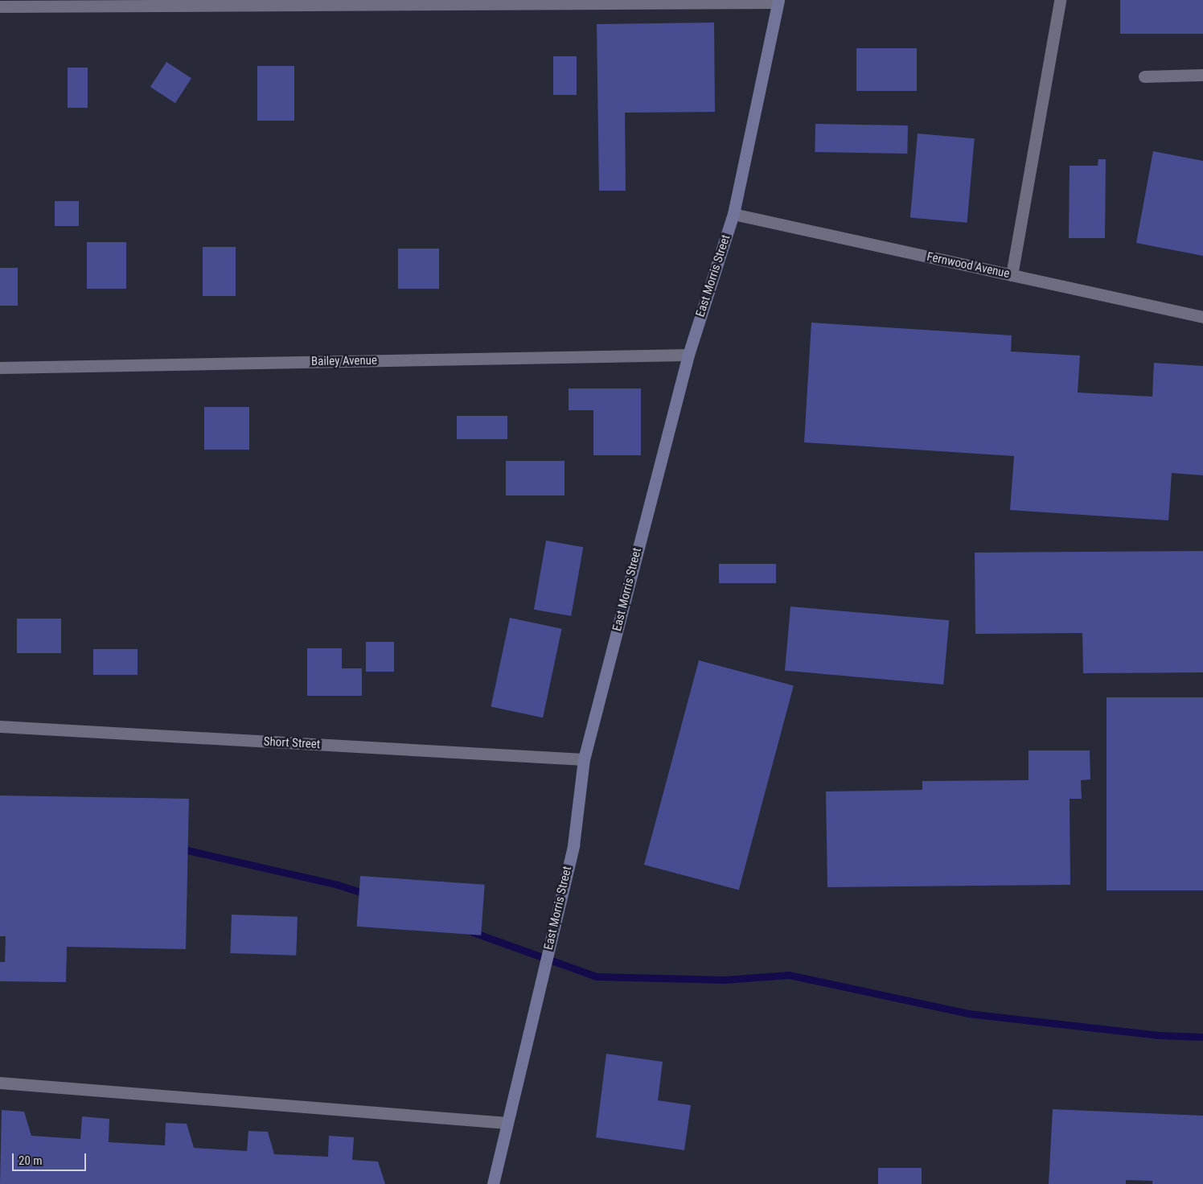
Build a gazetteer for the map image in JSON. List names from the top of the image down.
{
  "streets": {
    "main road": ["East Morris Street"],
    "street": ["Fernwood Avenue", "Bailey Avenue", "Short Street"]
  },
  "crossings": [
    ["Fernwood Avenue", "East Morris Street"],
    ["East Morris Street", "Bailey Avenue"],
    ["East Morris Street", "Short Street"]
  ],
  "scale_bar": "20 m"
}
